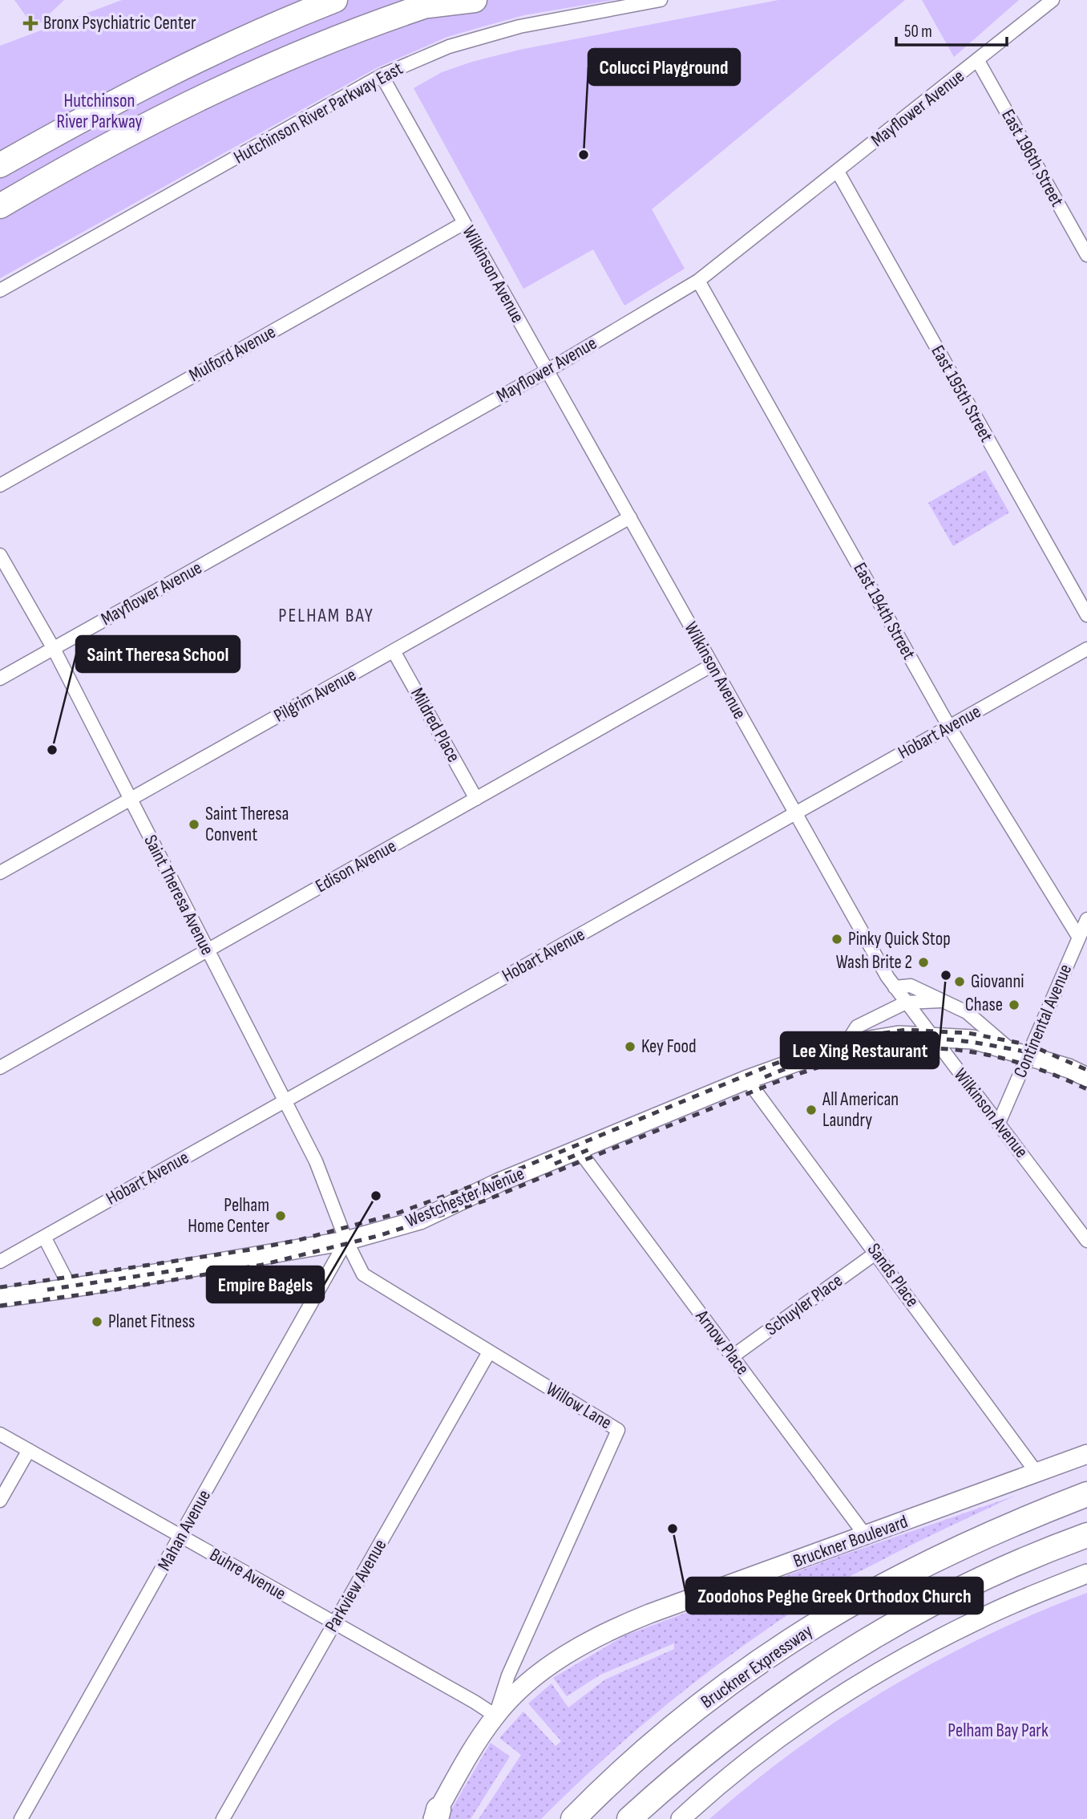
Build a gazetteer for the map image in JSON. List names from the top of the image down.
{
  "streets": {
    "highway": ["Bruckner Expressway"],
    "main road": ["Westchester Avenue", "Bruckner Boulevard"],
    "street": [
      "Mayflower Avenue",
      "Hutchinson River Parkway East",
      "East 196th Street",
      "Wilkinson Avenue",
      "Mulford Avenue",
      "East 195th Street",
      "East 194th Street",
      "Pilgrim Avenue",
      "Mildred Place",
      "Hobart Avenue",
      "Edison Avenue",
      "Saint Theresa Avenue",
      "Continental Avenue",
      "Sands Place",
      "Schuyler Place",
      "Arnow Place",
      "Willow Lane",
      "Mahan Avenue",
      "Buhre Avenue",
      "Parkview Avenue"
    ]
  },
  "crossings": [
    ["Mayflower Avenue", "East 196th Street"],
    ["Mayflower Avenue", "Wilkinson Avenue"],
    ["Mayflower Avenue", "East 195th Street"],
    ["Mayflower Avenue", "East 194th Street"],
    ["Mayflower Avenue", "Saint Theresa Avenue"],
    ["Hutchinson River Parkway East", "Wilkinson Avenue"],
    ["Wilkinson Avenue", "Mulford Avenue"],
    ["Wilkinson Avenue", "Pilgrim Avenue"],
    ["Wilkinson Avenue", "Hobart Avenue"],
    ["Wilkinson Avenue", "Edison Avenue"],
    ["Wilkinson Avenue", "Continental Avenue"],
    ["Wilkinson Avenue", "Westchester Avenue"],
    ["East 194th Street", "Hobart Avenue"],
    ["East 194th Street", "Continental Avenue"],
    ["Pilgrim Avenue", "Mildred Place"],
    ["Pilgrim Avenue", "Saint Theresa Avenue"],
    ["Mildred Place", "Edison Avenue"],
    ["Hobart Avenue", "Saint Theresa Avenue"],
    ["Edison Avenue", "Saint Theresa Avenue"],
    ["Saint Theresa Avenue", "Westchester Avenue"],
    ["Saint Theresa Avenue", "Willow Lane"],
    ["Saint Theresa Avenue", "Mahan Avenue"],
    ["Continental Avenue", "Westchester Avenue"],
    ["Westchester Avenue", "Sands Place"],
    ["Westchester Avenue", "Arnow Place"],
    ["Westchester Avenue", "Willow Lane"],
    ["Westchester Avenue", "Mahan Avenue"],
    ["Sands Place", "Schuyler Place"],
    ["Sands Place", "Bruckner Boulevard"],
    ["Schuyler Place", "Arnow Place"],
    ["Arnow Place", "Bruckner Boulevard"],
    ["Willow Lane", "Mahan Avenue"],
    ["Willow Lane", "Bruckner Boulevard"],
    ["Willow Lane", "Buhre Avenue"],
    ["Willow Lane", "Parkview Avenue"],
    ["Mahan Avenue", "Buhre Avenue"],
    ["Bruckner Boulevard", "Buhre Avenue"],
    ["Buhre Avenue", "Parkview Avenue"]
  ],
  "districts": ["PELHAM BAY"],
  "parks": ["Hutchinson River Parkway", "Pelham Bay Park"],
  "places": {
    "health": ["Bronx Psychiatric Center"],
    "other": [
      "Colucci Playground",
      "Saint Theresa School",
      "Saint Theresa Convent",
      "Pinky Quick Stop",
      "Wash Brite 2",
      "Lee Xing Restaurant",
      "Giovanni",
      "Chase",
      "Key Food",
      "All American Laundry",
      "Empire Bagels",
      "Pelham Home Center",
      "Planet Fitness",
      "Zoodohos Peghe Greek Orthodox Church"
    ]
  },
  "scale_bar": "50 m"
}
